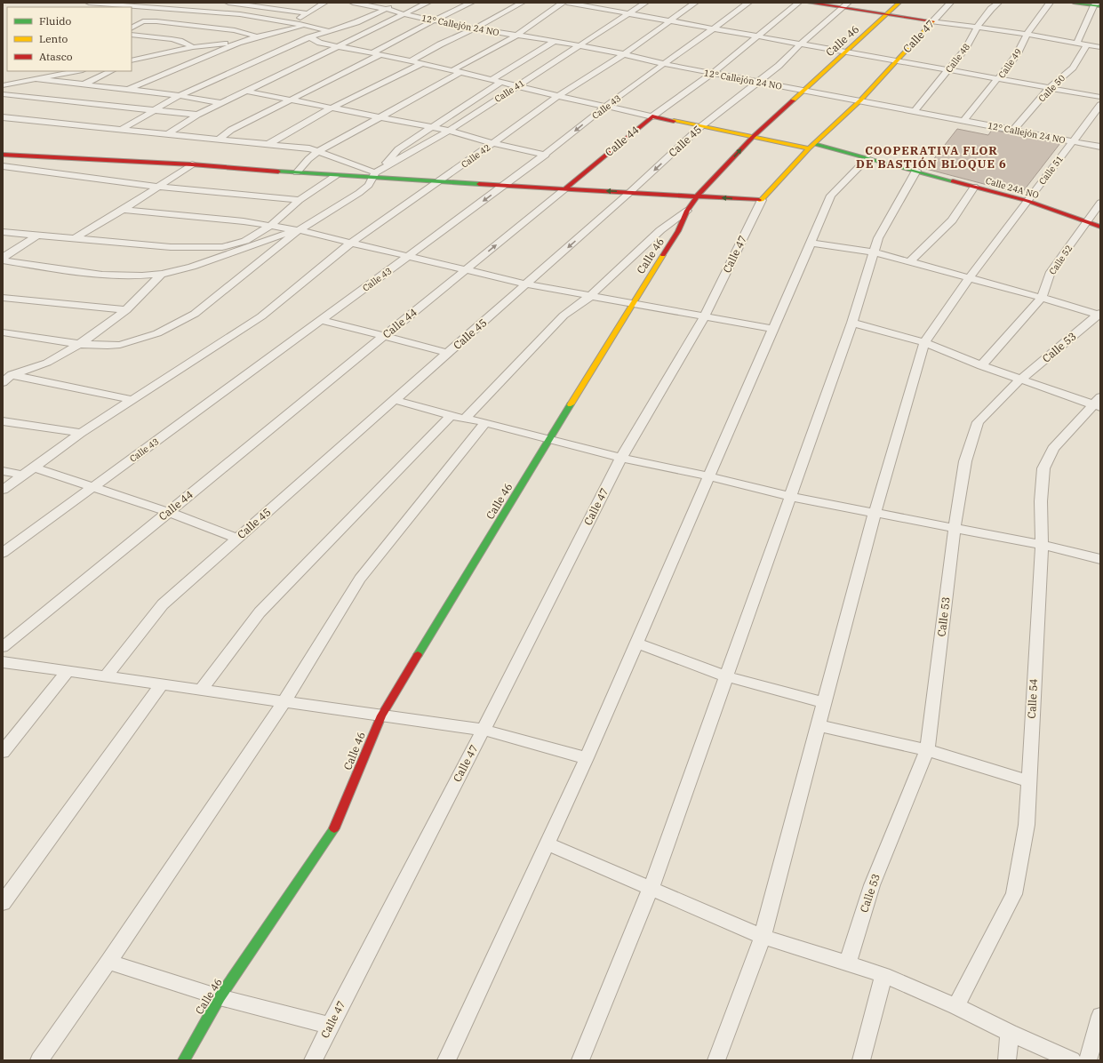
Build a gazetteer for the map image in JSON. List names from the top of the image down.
{
  "streets": {
    "street": [
      "12° Callejón 24 NO",
      "Calle 47",
      "Calle 46",
      "Calle 48",
      "Calle 49",
      "Calle 50",
      "Calle 41",
      "Calle 43",
      "Calle 44",
      "Calle 45",
      "Calle 42",
      "Calle 51",
      "Calle 24A NO",
      "Calle 52",
      "Calle 53",
      "Calle 54"
    ]
  },
  "crossings": [
    ["12° Callejón 24 NO", "Calle 47"],
    ["12° Callejón 24 NO", "Calle 46"],
    ["12° Callejón 24 NO", "Calle 48"],
    ["12° Callejón 24 NO", "Calle 49"],
    ["12° Callejón 24 NO", "Calle 50"],
    ["12° Callejón 24 NO", "Calle 41"],
    ["12° Callejón 24 NO", "Calle 43"],
    ["12° Callejón 24 NO", "Calle 44"],
    ["12° Callejón 24 NO", "Calle 45"],
    ["12° Callejón 24 NO", "Calle 42"],
    ["12° Callejón 24 NO", "Calle 51"],
    ["Calle 47", "Calle 24A NO"],
    ["Calle 46", "Calle 24A NO"],
    ["Calle 44", "Calle 24A NO"],
    ["Calle 45", "Calle 24A NO"],
    ["Calle 51", "Calle 24A NO"],
    ["Calle 24A NO", "Calle 52"]
  ],
  "districts": ["COOPERATIVA FLOR DE BASTIÓN BLOQUE 6"],
  "legend": ["Fluido", "Lento", "Atasco"]
}
